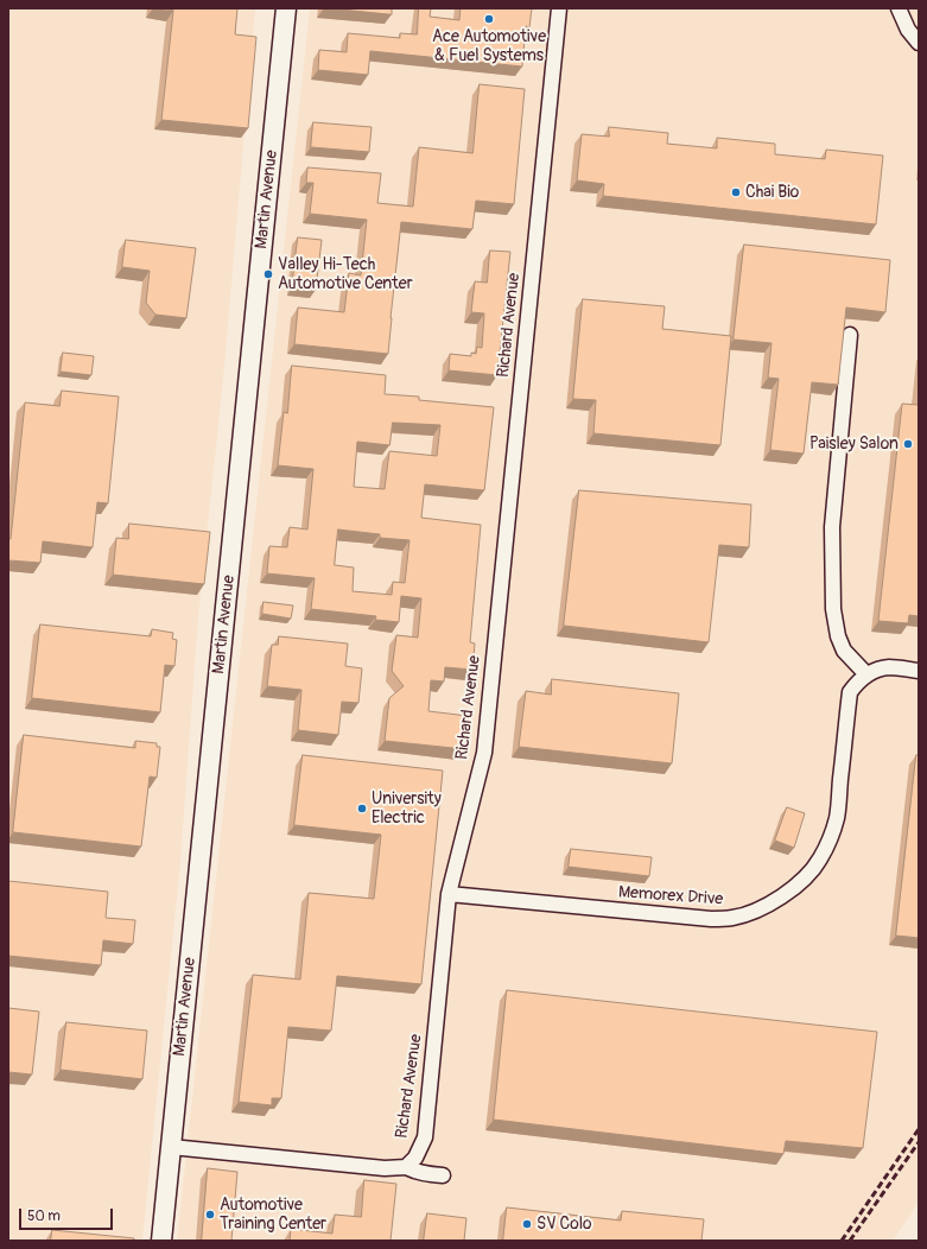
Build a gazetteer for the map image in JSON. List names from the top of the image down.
{
  "streets": {
    "street": ["Martin Avenue", "Richard Avenue", "Memorex Drive"]
  },
  "crossings": [
    ["Richard Avenue", "Memorex Drive"]
  ],
  "places": [
    "Ace Automotive & Fuel Systems",
    "Chai Bio",
    "Valley Hi-Tech Automotive Center",
    "Paisley Salon",
    "University Electric",
    "Automotive Training Center",
    "SV Colo"
  ],
  "scale_bar": "50 m"
}
